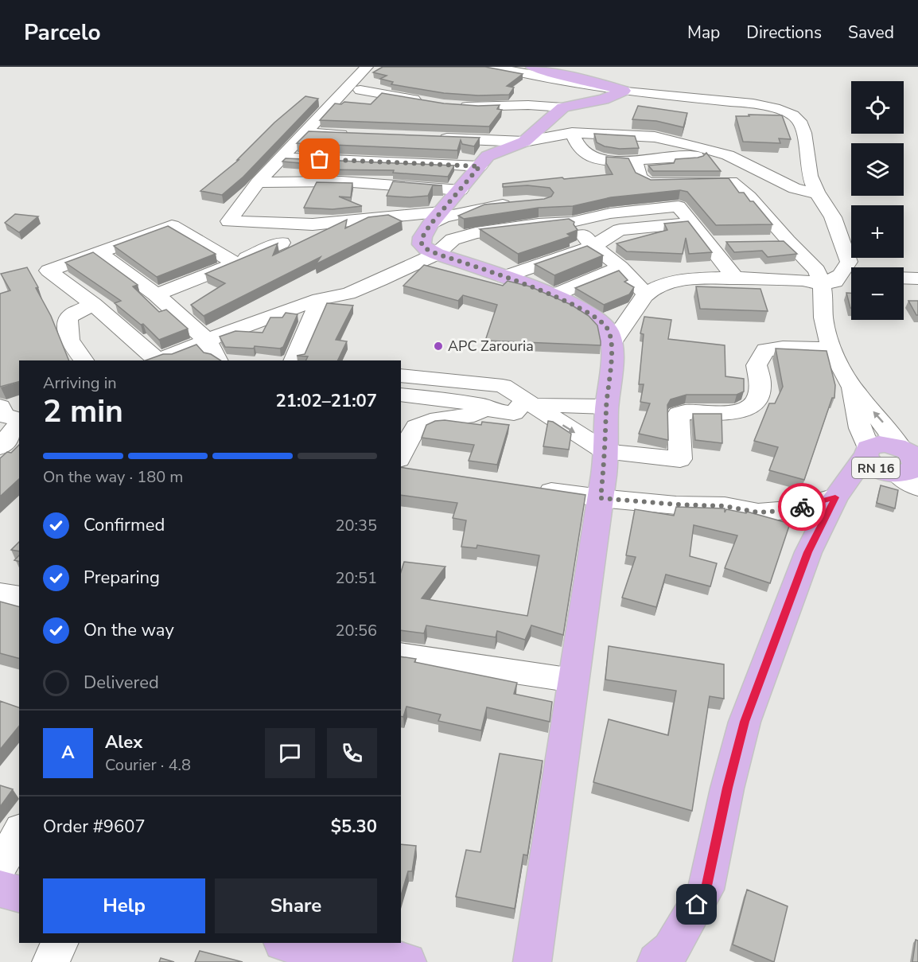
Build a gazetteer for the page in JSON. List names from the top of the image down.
{
  "streets": {
    "main road": ["RN 16"]
  },
  "places": ["APC Zarouria"],
  "page": {
    "header": "Parcelo",
    "nav": ["Map", "Directions", "Saved"],
    "map_buttons": ["+", "−"],
    "heading": ["2 min", "Arriving in", "21:02–21:07"],
    "panel": [
      "Alex",
      "Courier · 4.8",
      "Order #9607",
      "$5.30"
    ],
    "bar": "On the way · 180 m",
    "list": [
      ["Confirmed", "20:35"],
      ["Preparing", "20:51"],
      ["On the way", "20:56"],
      "Delivered"
    ],
    "round": "A",
    "buttons": ["Help", "Share"]
  }
}
